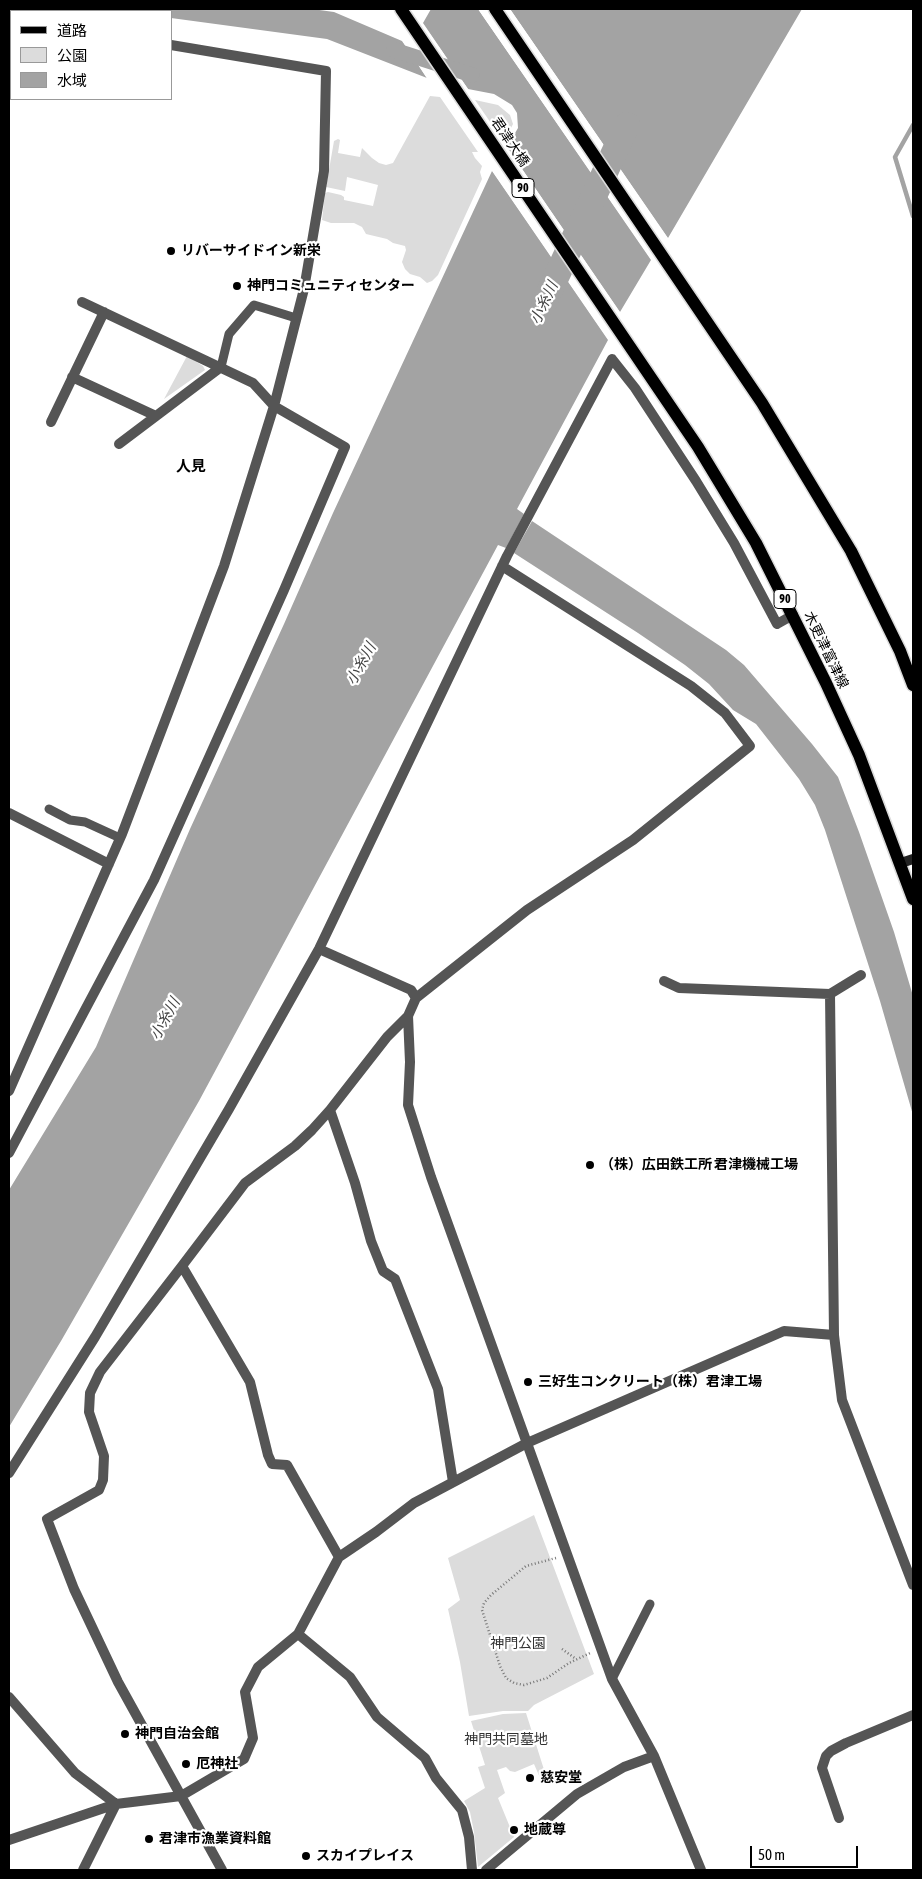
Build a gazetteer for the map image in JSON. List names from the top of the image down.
{
  "streets": {
    "main road": ["君津大橋", "90", "木更津富津線"]
  },
  "crossings": [
    ["君津大橋", "木更津富津線"]
  ],
  "districts": ["人見"],
  "water": ["小糸川"],
  "parks": ["神門公園", "神門共同墓地"],
  "places": [
    "リバーサイドイン新栄",
    "神門コミュニティセンター",
    "（株）広田鉄工所 君津機械工場",
    "三好生コンクリート（株）君津工場",
    "神門自治会館",
    "厄神社",
    "慈安堂",
    "地蔵尊",
    "君津市漁業資料館",
    "スカイプレイス"
  ],
  "legend": ["道路", "公園", "水域"],
  "scale_bar": "50 m"
}
